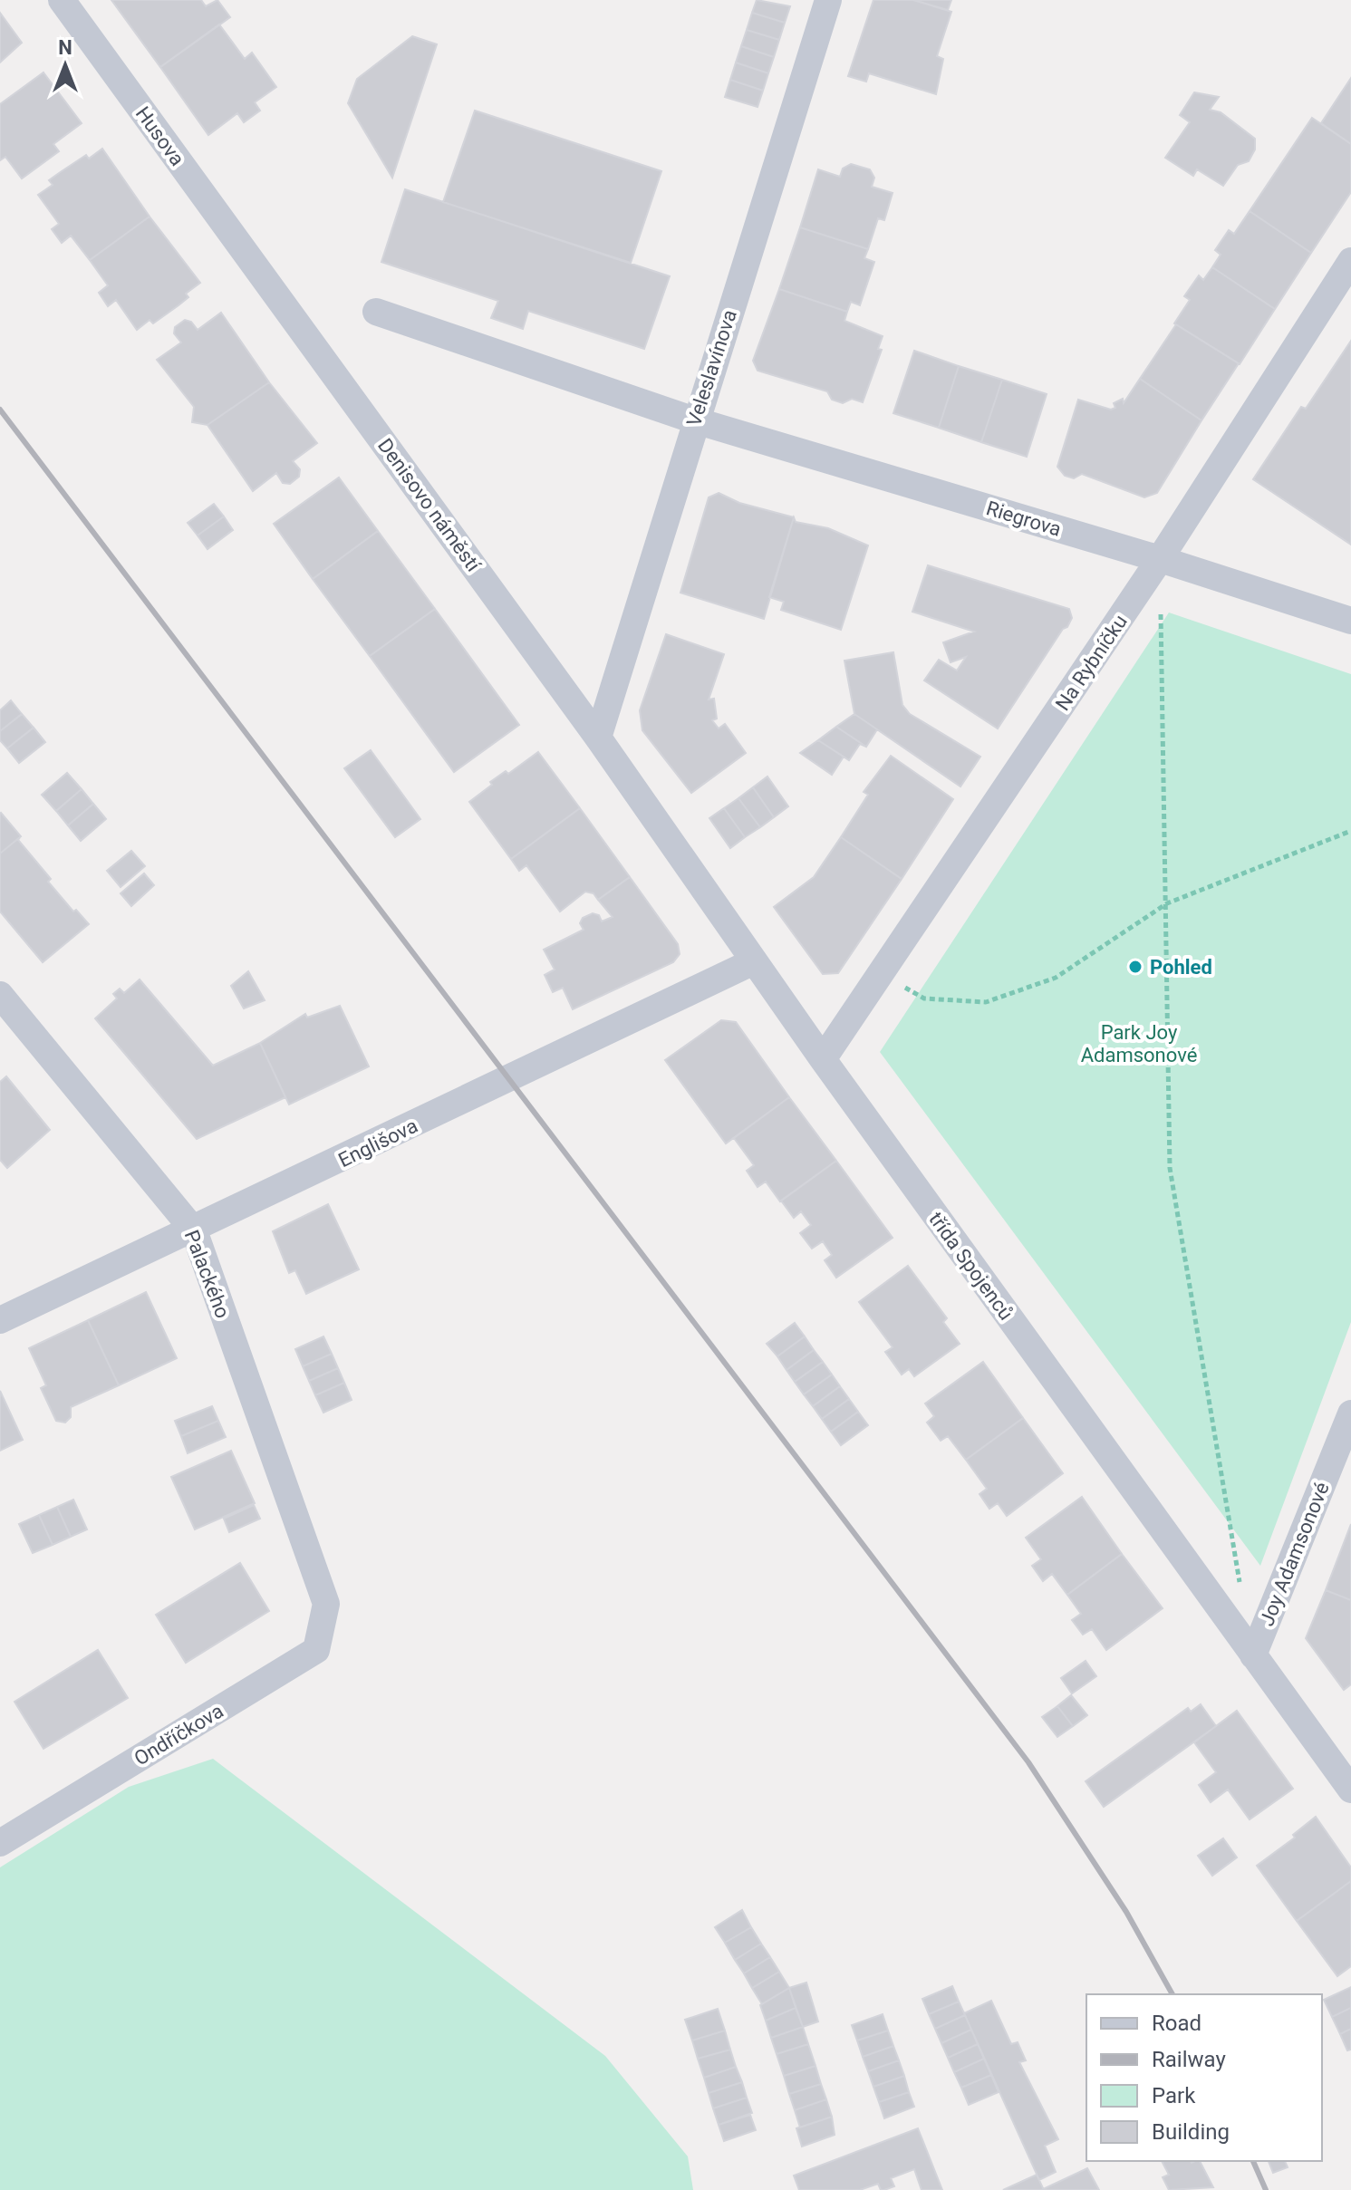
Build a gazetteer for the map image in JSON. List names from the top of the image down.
{
  "streets": {
    "street": [
      "Husova",
      "Veleslavínova",
      "Denisovo náměstí",
      "Riegrova",
      "Na Rybníčku",
      "Englišova",
      "třída Spojenců",
      "Palackého",
      "Joy Adamsonové",
      "Ondříčkova"
    ]
  },
  "crossings": [
    ["Husova", "Denisovo náměstí"],
    ["Veleslavínova", "Denisovo náměstí"],
    ["Veleslavínova", "Riegrova"],
    ["Veleslavínova", "třída Spojenců"],
    ["Denisovo náměstí", "třída Spojenců"],
    ["Riegrova", "Na Rybníčku"],
    ["Na Rybníčku", "třída Spojenců"],
    ["Englišova", "třída Spojenců"],
    ["Englišova", "Palackého"],
    ["třída Spojenců", "Joy Adamsonové"],
    ["Palackého", "Ondříčkova"]
  ],
  "parks": ["Park Joy Adamsonové"],
  "places": ["Pohled"],
  "legend": [
    "Road",
    "Railway",
    "Park",
    "Building"
  ],
  "north": "top"
}
